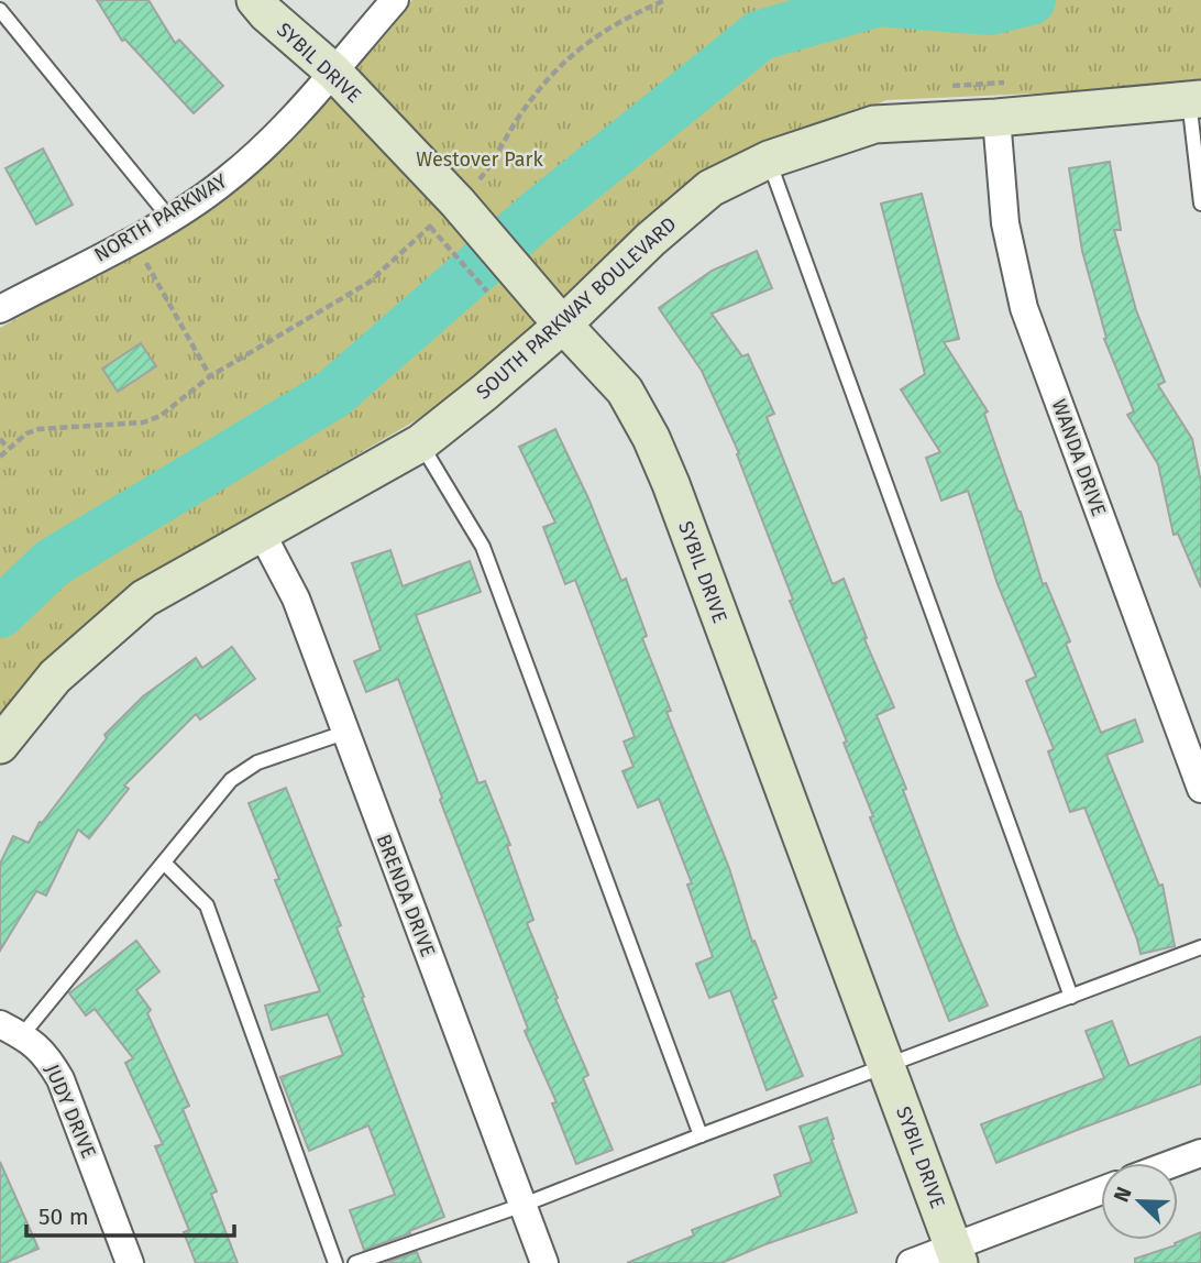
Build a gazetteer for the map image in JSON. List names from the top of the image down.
{
  "streets": {
    "street": [
      "SYBIL DRIVE",
      "NORTH PARKWAY",
      "SOUTH PARKWAY BOULEVARD",
      "WANDA DRIVE",
      "BRENDA DRIVE",
      "JUDY DRIVE"
    ]
  },
  "crossings": [
    ["SYBIL DRIVE", "NORTH PARKWAY"],
    ["SYBIL DRIVE", "SOUTH PARKWAY BOULEVARD"],
    ["SOUTH PARKWAY BOULEVARD", "WANDA DRIVE"],
    ["SOUTH PARKWAY BOULEVARD", "BRENDA DRIVE"]
  ],
  "parks": ["Westover Park"],
  "scale_bar": "50 m",
  "north": "top left"
}
